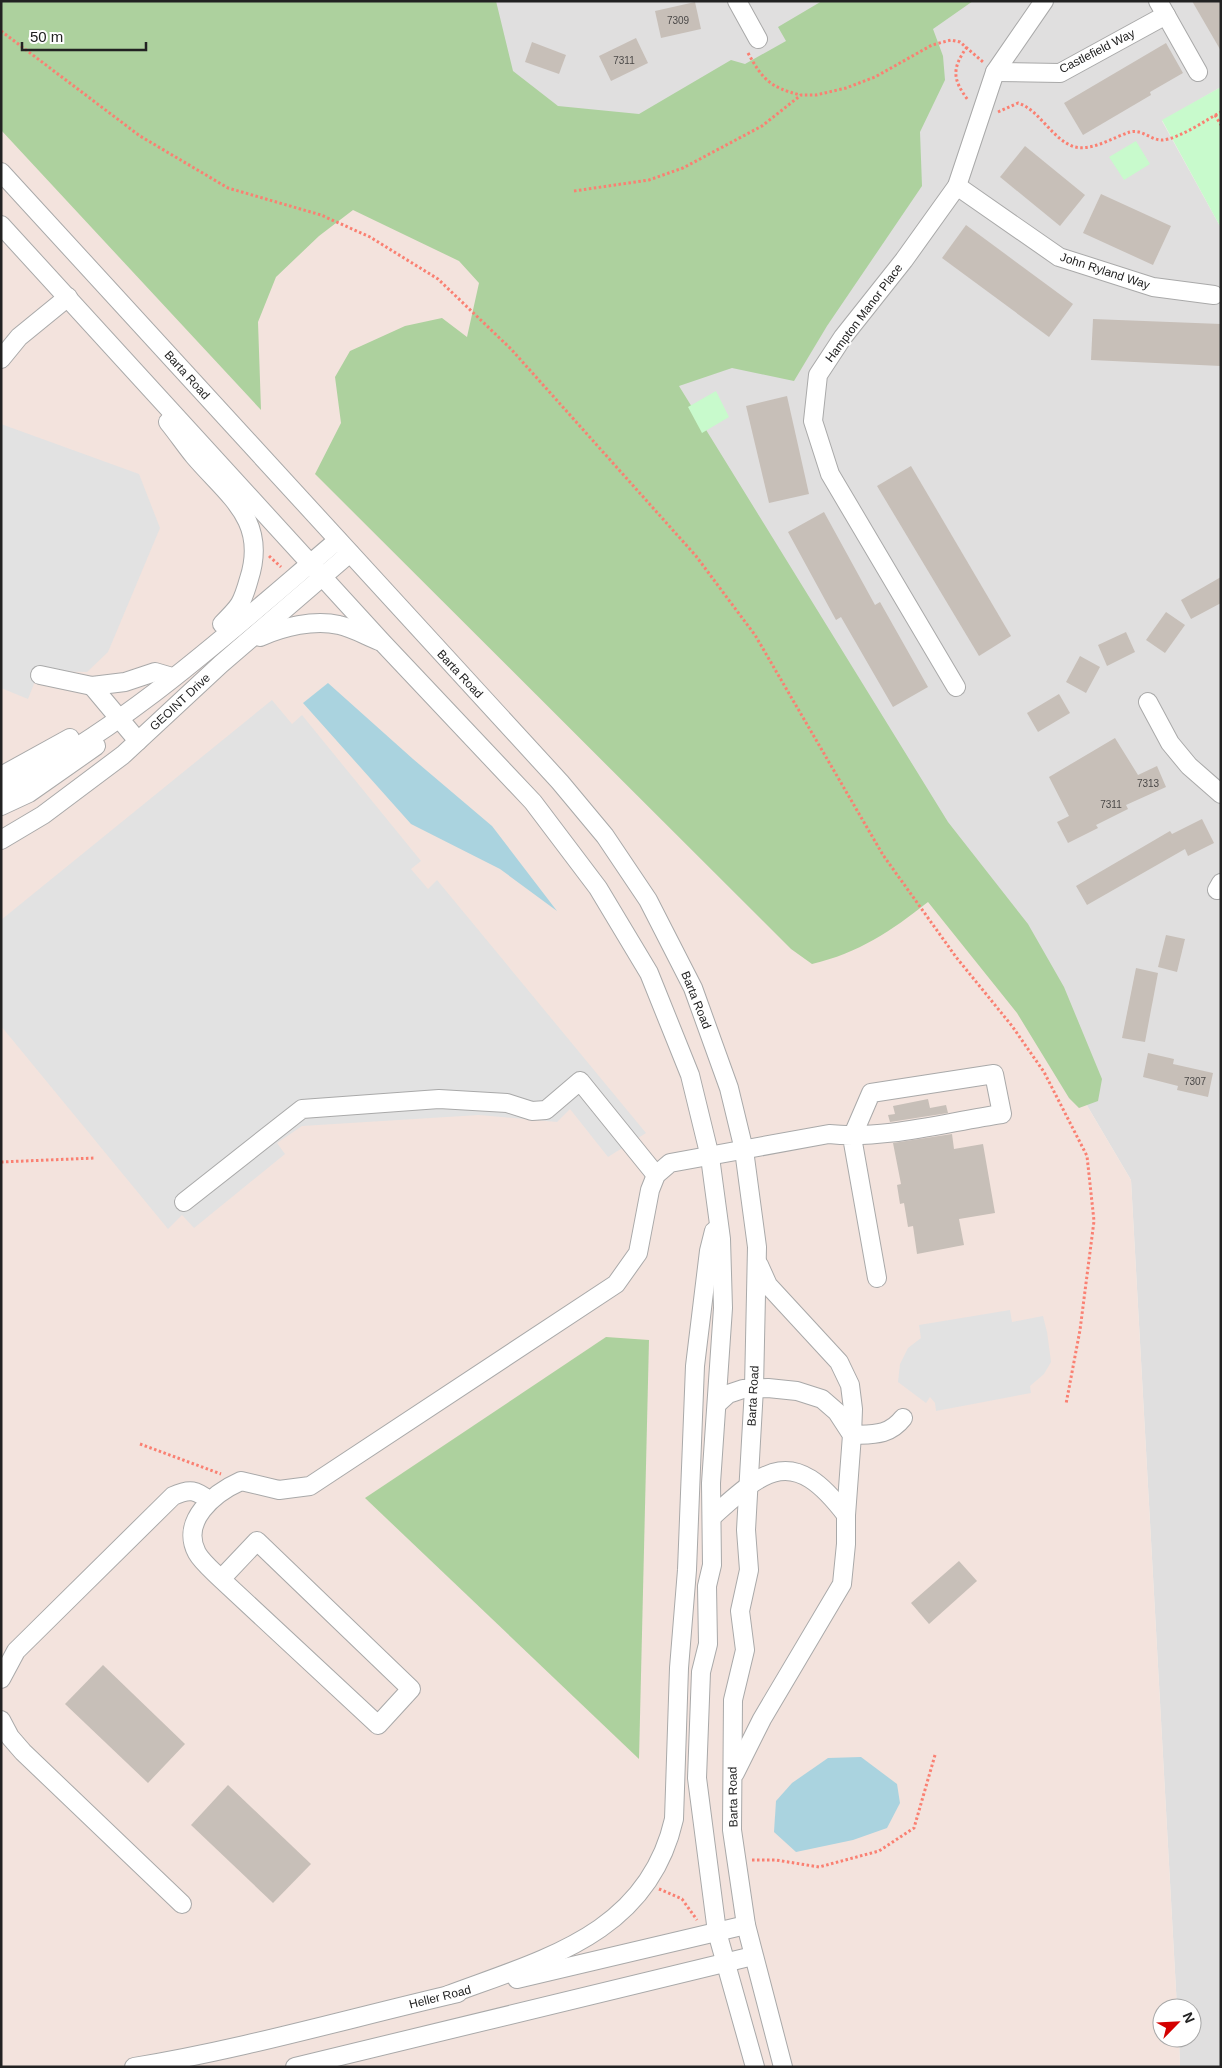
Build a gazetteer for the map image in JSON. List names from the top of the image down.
{
  "streets": {
    "street": [
      "Castlefield Way",
      "John Ryland Way",
      "Hampton Manor Place",
      "Barta Road",
      "GEOINT Drive",
      "Heller Road"
    ]
  },
  "crossings": [
    ["Castlefield Way", "Hampton Manor Place"],
    ["John Ryland Way", "Hampton Manor Place"],
    ["Barta Road", "GEOINT Drive"],
    ["Barta Road", "Heller Road"]
  ],
  "house_numbers": [
    "7309",
    "7311",
    "7313",
    "7311",
    "7307"
  ],
  "scale_bar": "50 m",
  "north": "top right"
}
